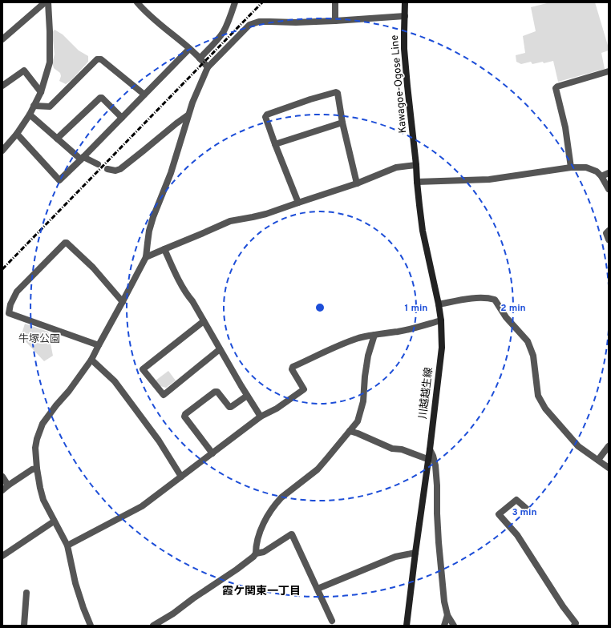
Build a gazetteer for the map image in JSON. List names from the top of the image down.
{
  "streets": {
    "main road": ["Kawagoe-Ogose Line", "川越越生線"]
  },
  "crossings": [
    ["Kawagoe-Ogose Line", "川越越生線"]
  ],
  "districts": ["霞ケ関東一丁目"],
  "parks": ["牛塚公園"],
  "rings": ["1 min", "2 min", "3 min"]
}
